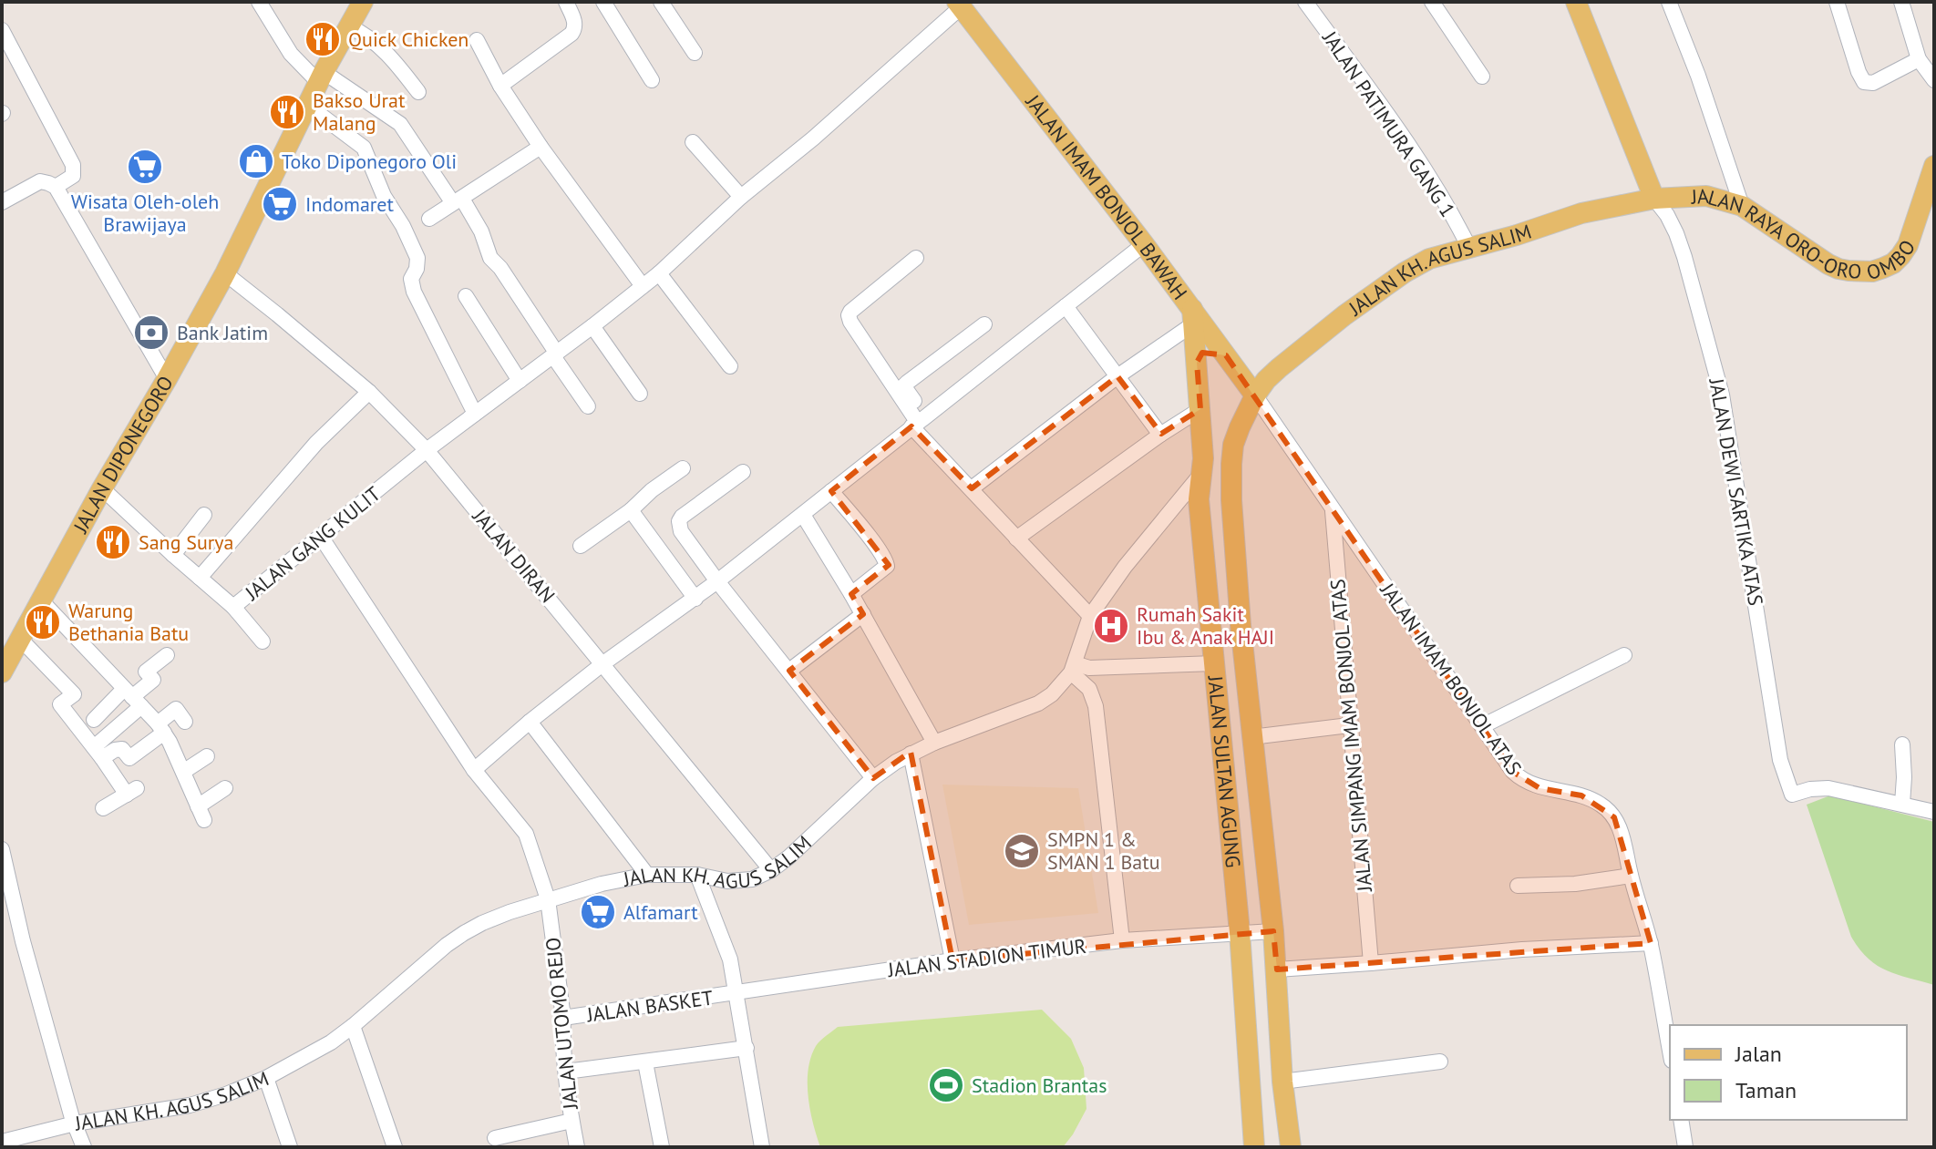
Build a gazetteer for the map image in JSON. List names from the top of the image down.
{
  "streets": {
    "main road": [
      "JALAN IMAM BONJOL BAWAH",
      "JALAN RAYA ORO-ORO OMBO",
      "JALAN KH. AGUS SALIM",
      "JALAN DIPONEGORO",
      "JALAN SULTAN AGUNG"
    ],
    "street": [
      "JALAN PATIMURA GANG 1",
      "JALAN DEWI SARTIKA ATAS",
      "JALAN GANG KULIT",
      "JALAN DIRAN",
      "JALAN IMAM BONJOL ATAS",
      "JALAN SIMPANG IMAM BONJOL ATAS",
      "JALAN STADION TIMUR",
      "JALAN BASKET",
      "JALAN UTOMO REJO"
    ]
  },
  "crossings": [
    ["JALAN PATIMURA GANG 1", "JALAN KH. AGUS SALIM"],
    ["JALAN IMAM BONJOL BAWAH", "JALAN KH. AGUS SALIM"],
    ["JALAN IMAM BONJOL BAWAH", "JALAN GANG KULIT"],
    ["JALAN IMAM BONJOL BAWAH", "JALAN IMAM BONJOL ATAS"],
    ["JALAN IMAM BONJOL BAWAH", "JALAN SULTAN AGUNG"],
    ["JALAN RAYA ORO-ORO OMBO", "JALAN KH. AGUS SALIM"],
    ["JALAN RAYA ORO-ORO OMBO", "JALAN DEWI SARTIKA ATAS"],
    ["JALAN KH. AGUS SALIM", "JALAN DEWI SARTIKA ATAS"],
    ["JALAN KH. AGUS SALIM", "JALAN DIRAN"],
    ["JALAN KH. AGUS SALIM", "JALAN IMAM BONJOL ATAS"],
    ["JALAN KH. AGUS SALIM", "JALAN SULTAN AGUNG"],
    ["JALAN KH. AGUS SALIM", "JALAN UTOMO REJO"],
    ["JALAN DIPONEGORO", "JALAN GANG KULIT"],
    ["JALAN DIPONEGORO", "JALAN DIRAN"],
    ["JALAN GANG KULIT", "JALAN DIRAN"],
    ["JALAN GANG KULIT", "JALAN UTOMO REJO"],
    ["JALAN IMAM BONJOL ATAS", "JALAN SIMPANG IMAM BONJOL ATAS"],
    ["JALAN IMAM BONJOL ATAS", "JALAN SULTAN AGUNG"],
    ["JALAN SULTAN AGUNG", "JALAN STADION TIMUR"],
    ["JALAN STADION TIMUR", "JALAN BASKET"],
    ["JALAN BASKET", "JALAN UTOMO REJO"]
  ],
  "places": {
    "restaurant": [
      "Quick Chicken",
      "Bakso Urat Malang",
      "Sang Surya",
      "Warung Bethania Batu"
    ],
    "shop": ["Toko Diponegoro Oli"],
    "supermarket": ["Wisata Oleh-oleh Brawijaya", "Indomaret", "Alfamart"],
    "bank": ["Bank Jatim"],
    "hospital": ["Rumah Sakit Ibu & Anak HAJI"],
    "school or university": ["SMPN 1 & SMAN 1 Batu"],
    "sports": ["Stadion Brantas"]
  },
  "legend": ["Jalan", "Taman"]
}
